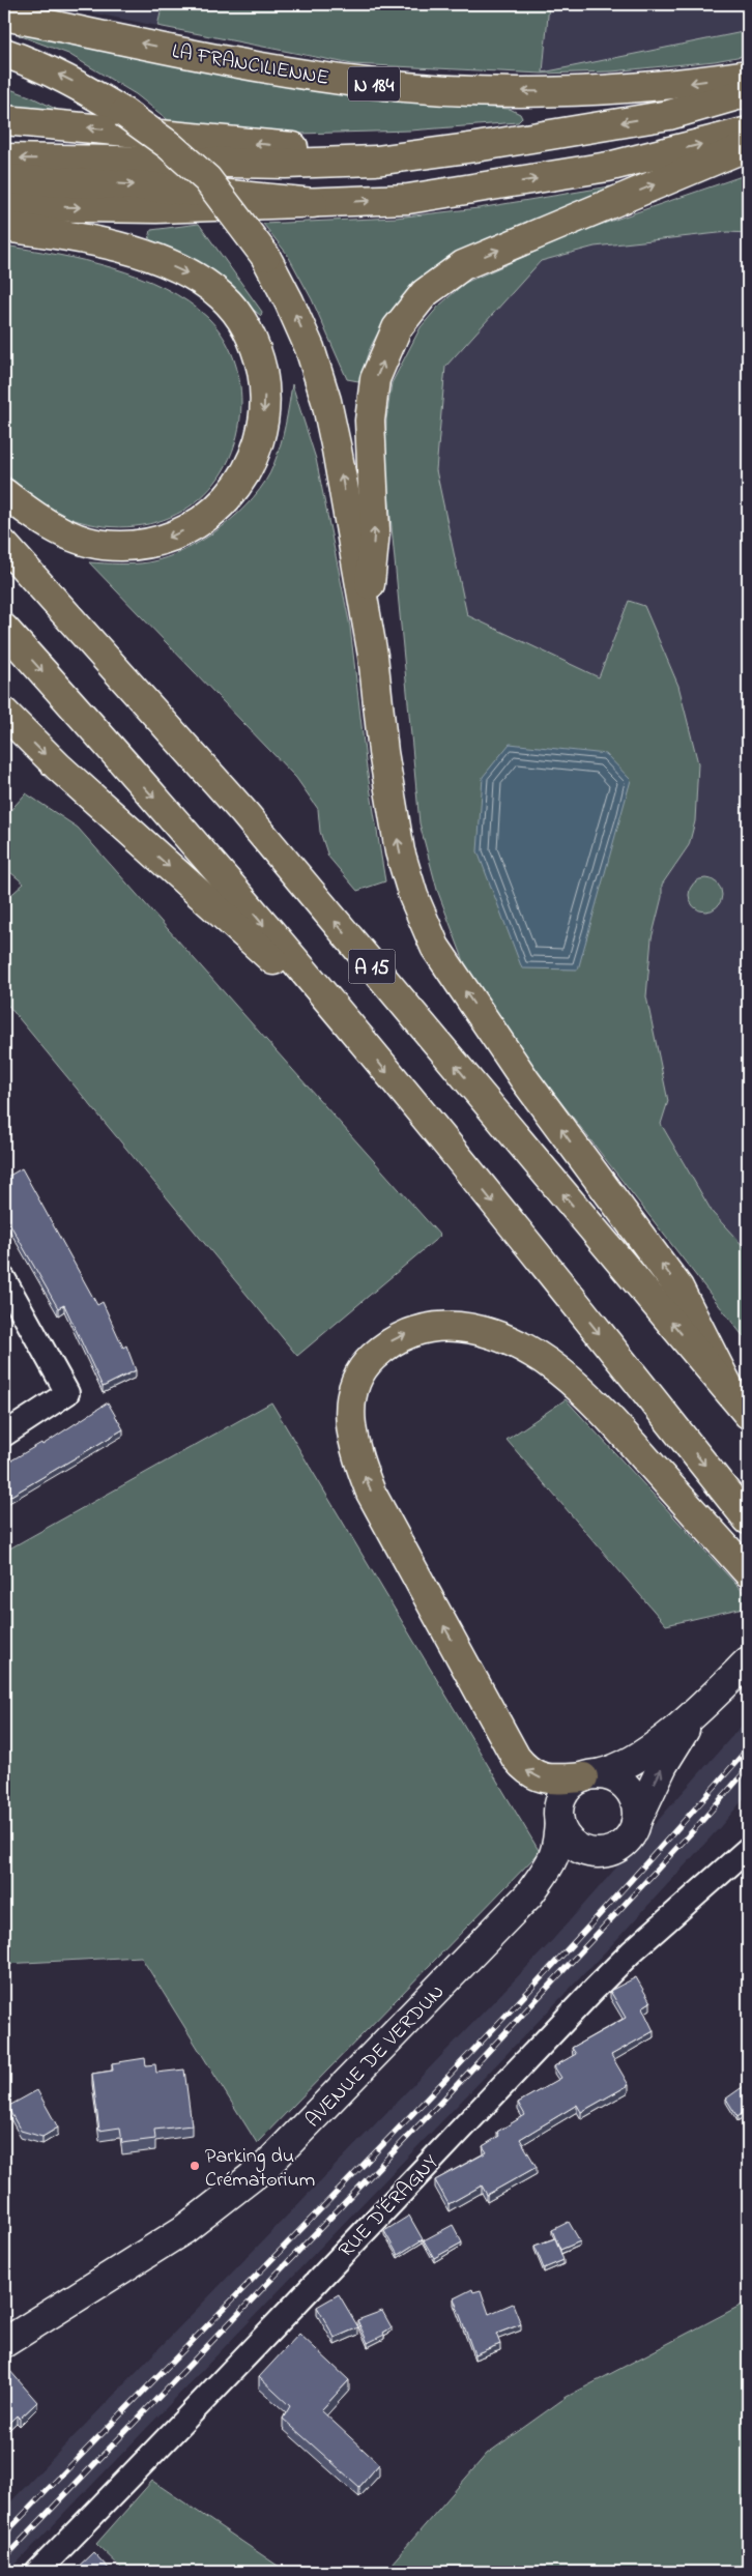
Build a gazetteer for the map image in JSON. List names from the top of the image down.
{
  "streets": {
    "highway": ["LA FRANCILIENNE", "N 184", "A 15"],
    "main road": ["AVENUE DE VERDUN"],
    "street": ["RUE D'ÉRAGNY"]
  },
  "places": ["Parking du Crématorium"]
}
